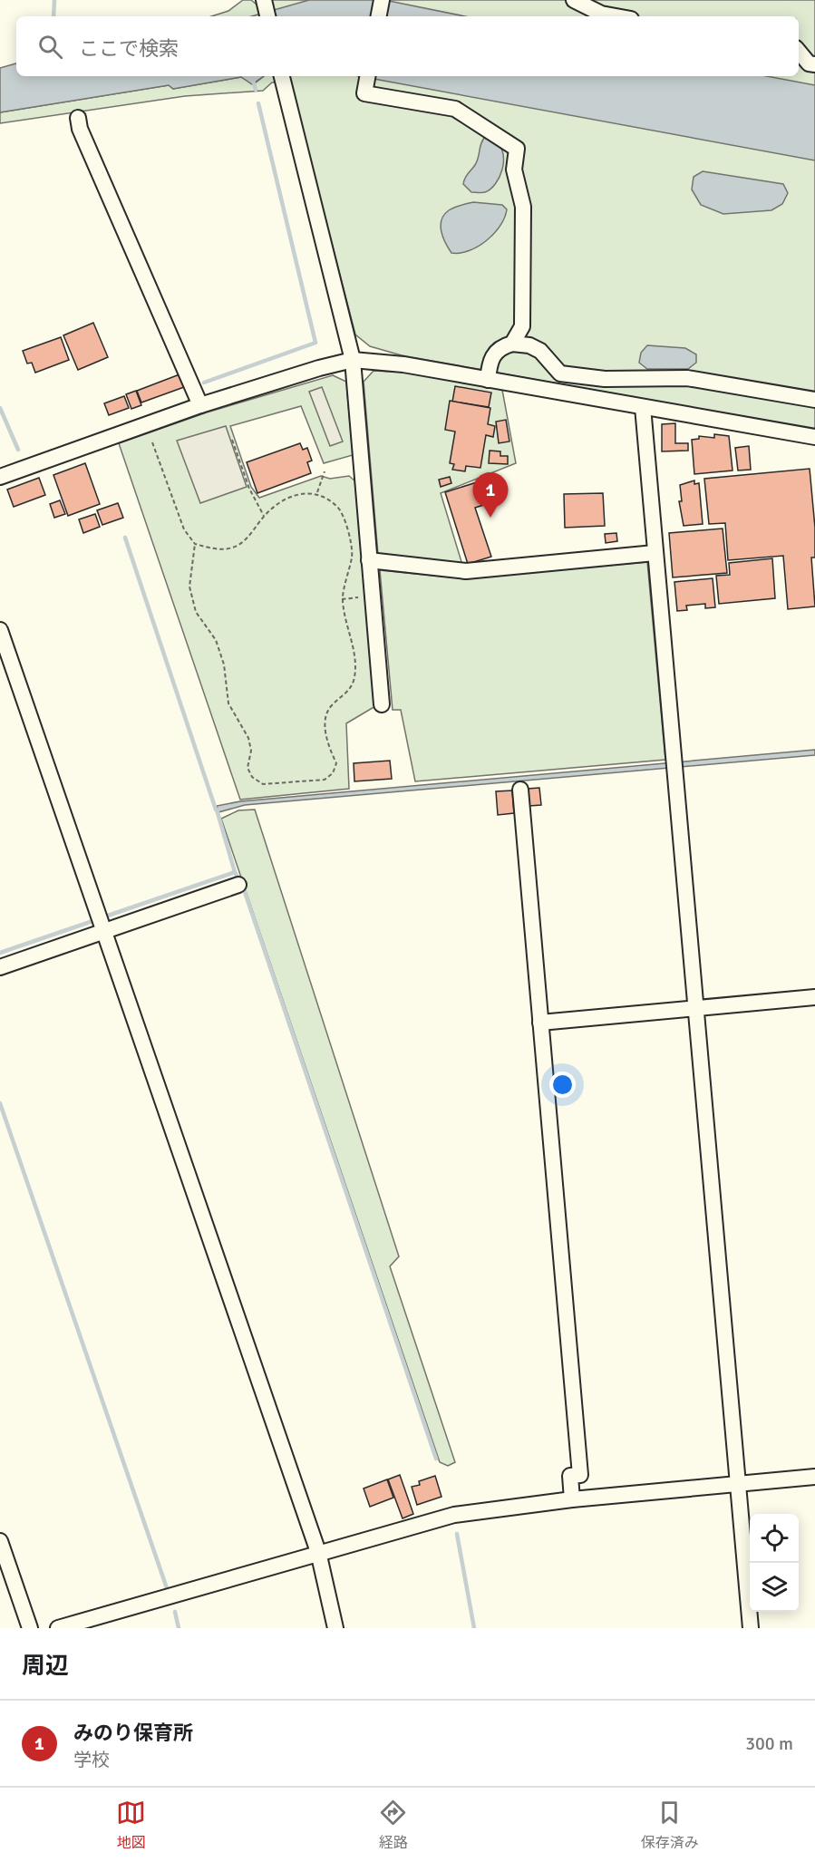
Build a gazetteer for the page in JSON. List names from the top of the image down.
{
  "page": {
    "search": "ここで検索",
    "pins": "1",
    "heading": "周辺",
    "list": [
      {
        "mark": "1",
        "name": "みのり保育所",
        "note": "学校",
        "value": "300 m"
      }
    ],
    "nav": ["地図", "経路", "保存済み"]
  }
}
